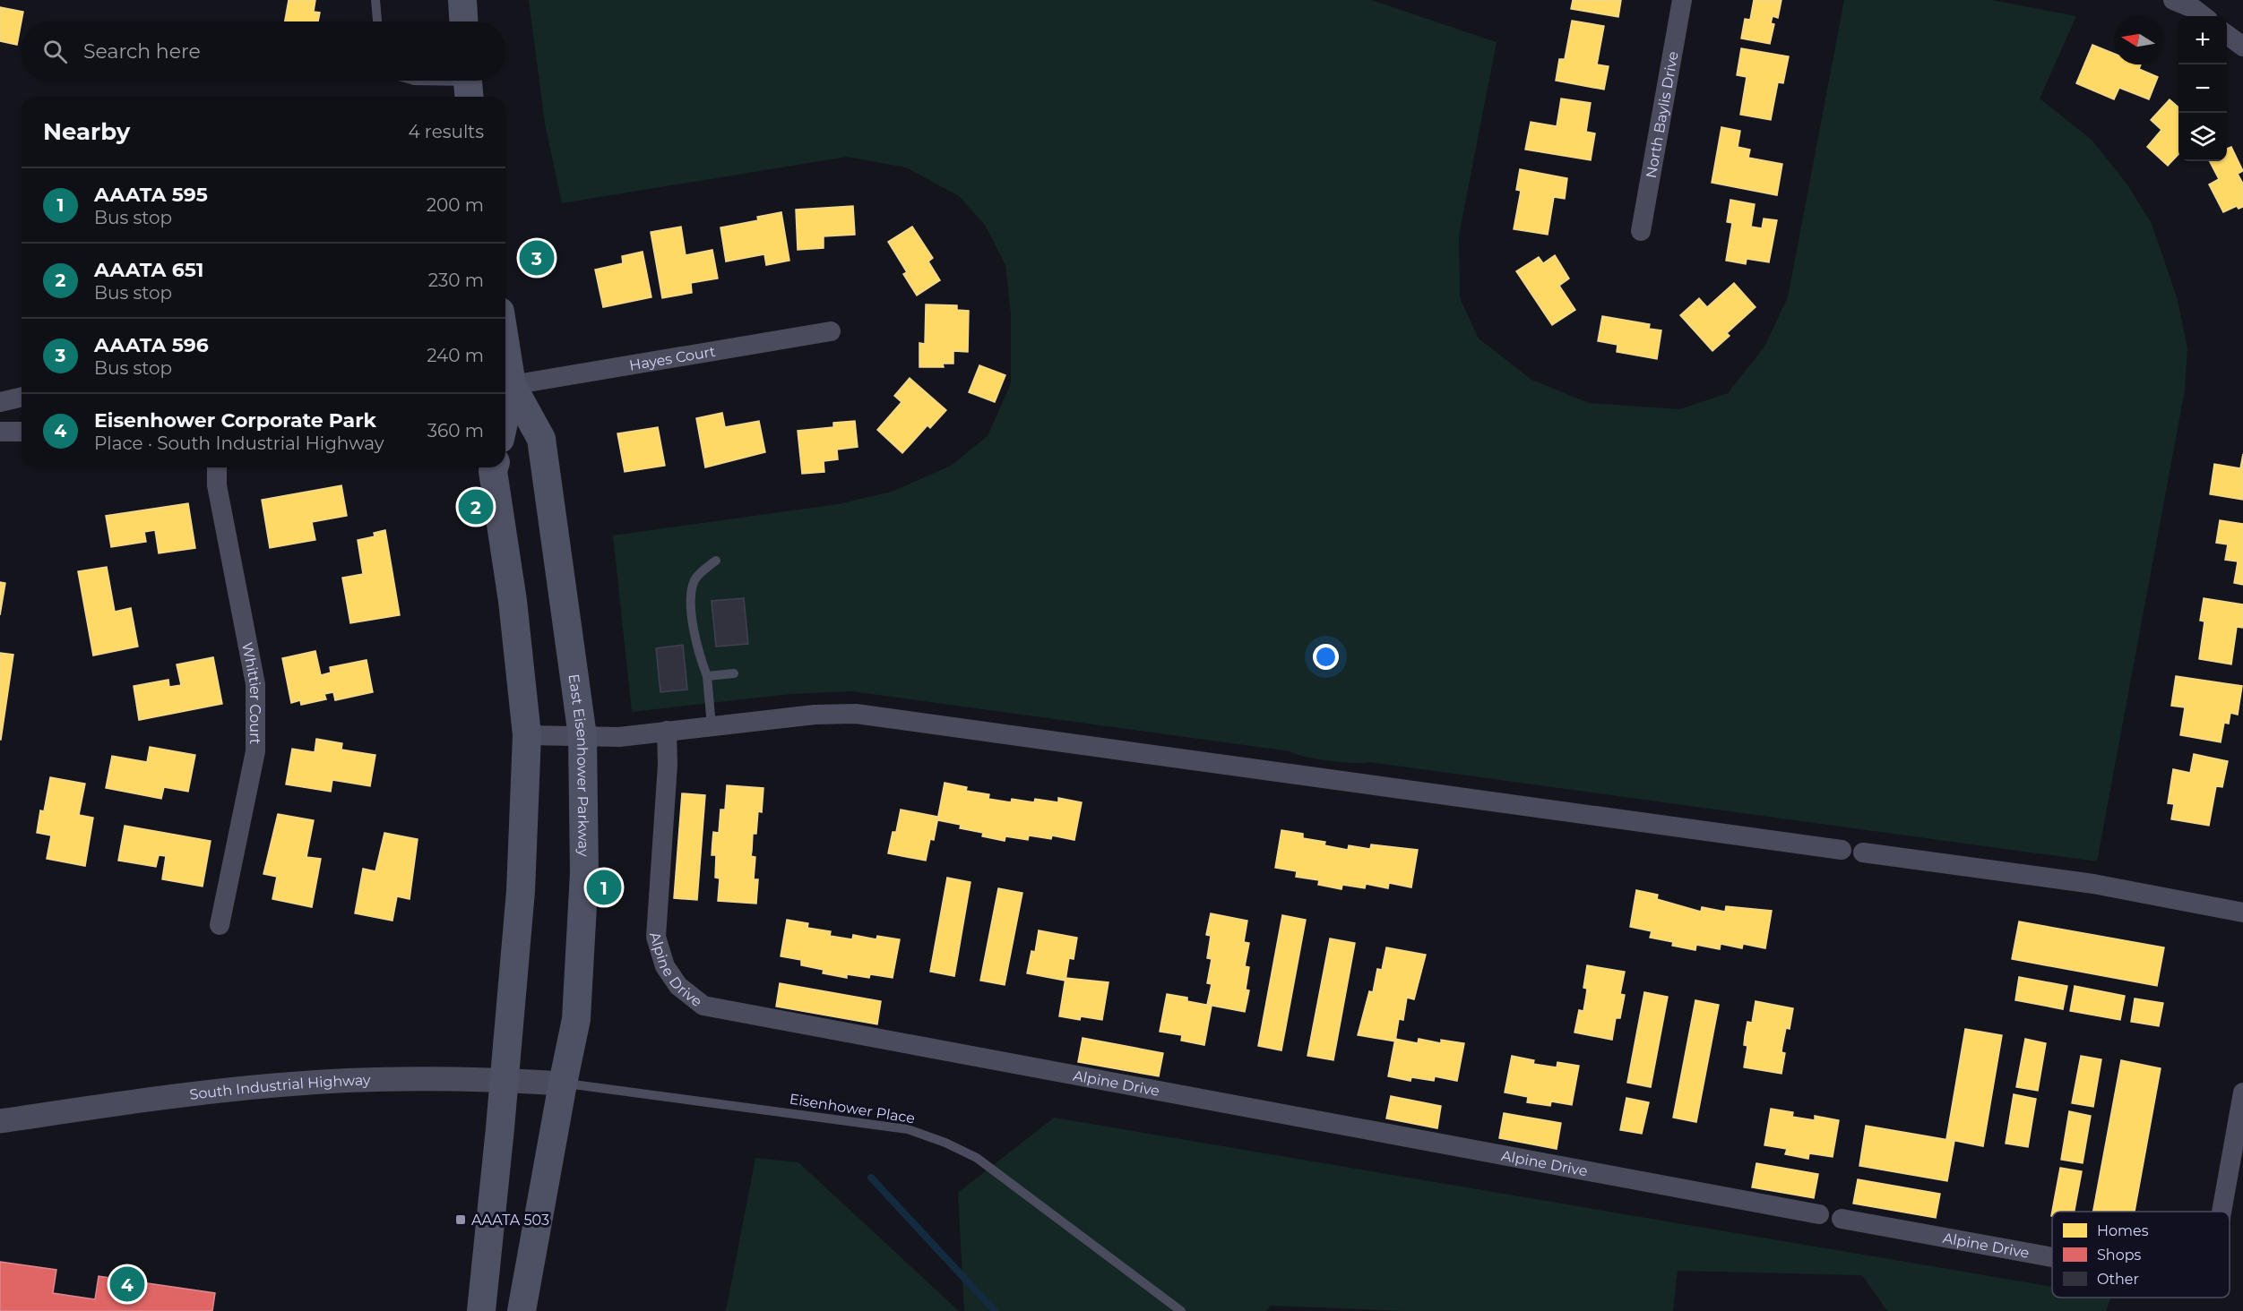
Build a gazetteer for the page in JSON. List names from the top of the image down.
{
  "streets": {
    "main road": ["East Eisenhower Parkway"],
    "street": [
      "North Baylis Drive",
      "Hayes Court",
      "Whittier Court",
      "Alpine Drive",
      "South Industrial Highway"
    ],
    "lane": ["Eisenhower Place"]
  },
  "crossings": [
    ["Hayes Court", "East Eisenhower Parkway"],
    ["East Eisenhower Parkway", "South Industrial Highway"],
    ["East Eisenhower Parkway", "Eisenhower Place"],
    ["South Industrial Highway", "Eisenhower Place"]
  ],
  "places": {
    "transit": ["AAATA 503"]
  },
  "legend": ["Homes", "Shops", "Other"],
  "north": "left",
  "page": {
    "map_buttons": ["+", "−"],
    "search": "Search here",
    "heading": ["Nearby", "4 results"],
    "list": [
      {
        "mark": "1",
        "name": "AAATA 595",
        "note": "Bus stop",
        "value": "200 m"
      },
      {
        "mark": "2",
        "name": "AAATA 651",
        "note": "Bus stop",
        "value": "230 m"
      },
      {
        "mark": "3",
        "name": "AAATA 596",
        "note": "Bus stop",
        "value": "240 m"
      },
      {
        "mark": "4",
        "name": "Eisenhower Corporate Park",
        "note": "Place · South Industrial Highway",
        "value": "360 m"
      }
    ],
    "pins": [
      "3",
      "2",
      "1",
      "4"
    ]
  }
}
